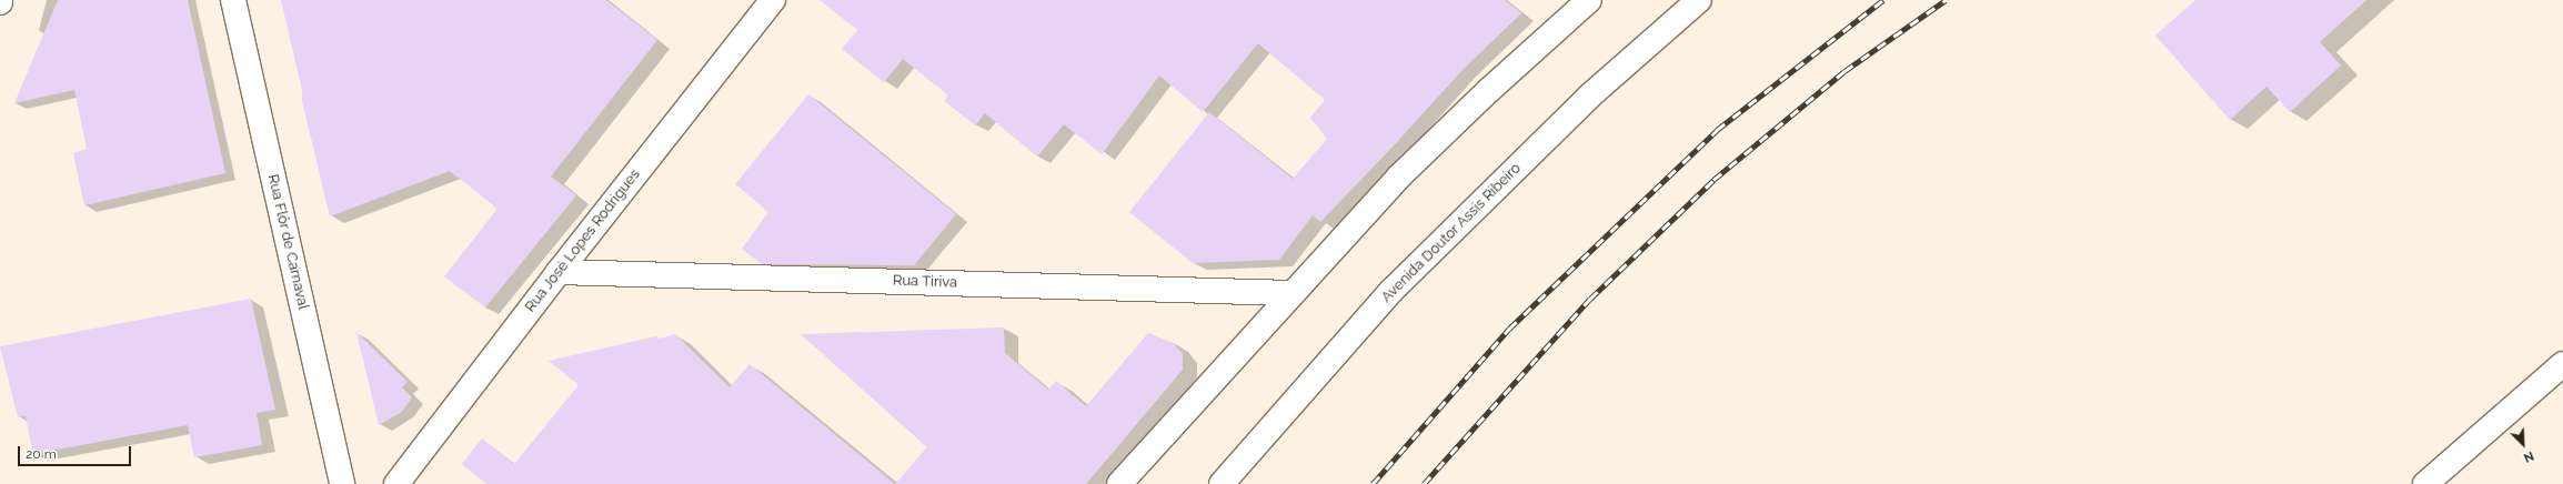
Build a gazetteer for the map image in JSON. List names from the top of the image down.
{
  "streets": {
    "street": [
      "Avenida Doutor Assis Ribeiro",
      "Rua José Lopes Rodrigues",
      "Rua Flôr de Carnaval",
      "Rua Tiriva"
    ]
  },
  "crossings": [
    ["Rua José Lopes Rodrigues", "Rua Tiriva"]
  ],
  "scale_bar": "20 m",
  "north": "bottom right"
}
